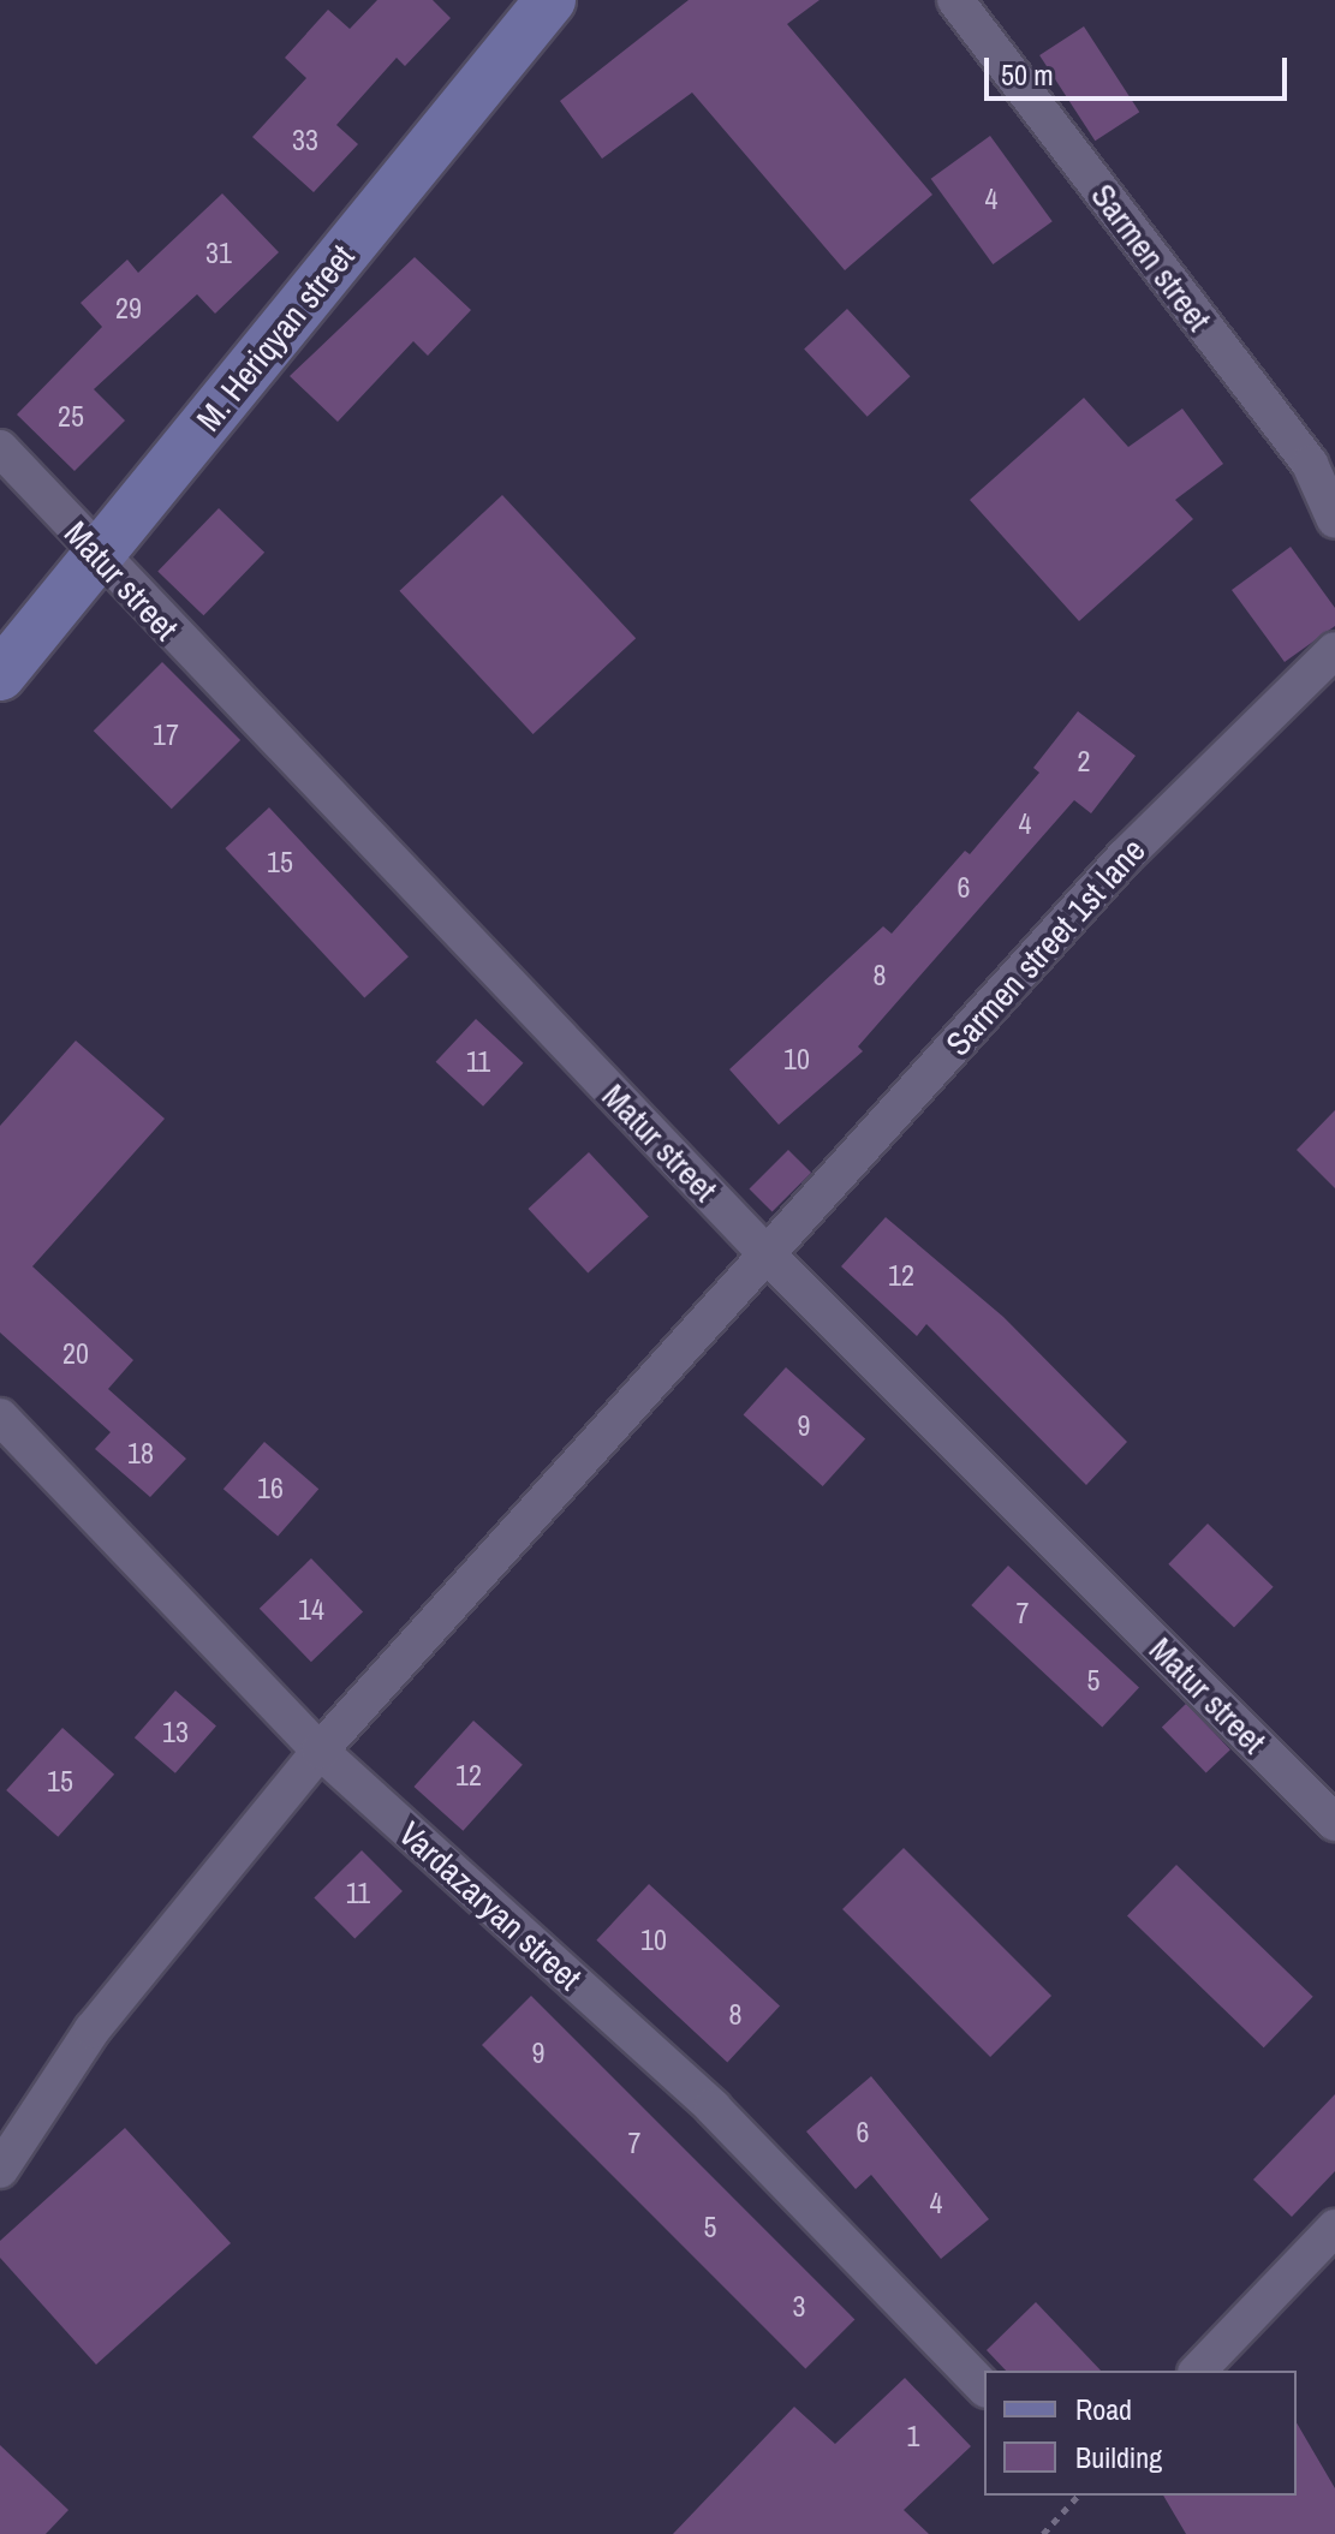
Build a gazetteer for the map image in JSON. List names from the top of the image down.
{
  "streets": {
    "main road": ["M. Heriqyan street"],
    "street": [
      "Sarmen street",
      "Matur street",
      "Sarmen street 1st lane",
      "Vardazaryan street"
    ]
  },
  "crossings": [
    ["M. Heriqyan street", "Matur street"],
    ["Matur street", "Sarmen street 1st lane"],
    ["Sarmen street 1st lane", "Vardazaryan street"]
  ],
  "house_numbers": [
    "33",
    "4",
    "31",
    "29",
    "25",
    "17",
    "2",
    "4",
    "15",
    "6",
    "8",
    "10",
    "11",
    "12",
    "20",
    "9",
    "18",
    "16",
    "14",
    "7",
    "5",
    "13",
    "12",
    "15",
    "11",
    "10",
    "8",
    "9",
    "6",
    "7",
    "4",
    "5",
    "3",
    "1"
  ],
  "legend": ["Road", "Building"],
  "scale_bar": "50 m"
}
